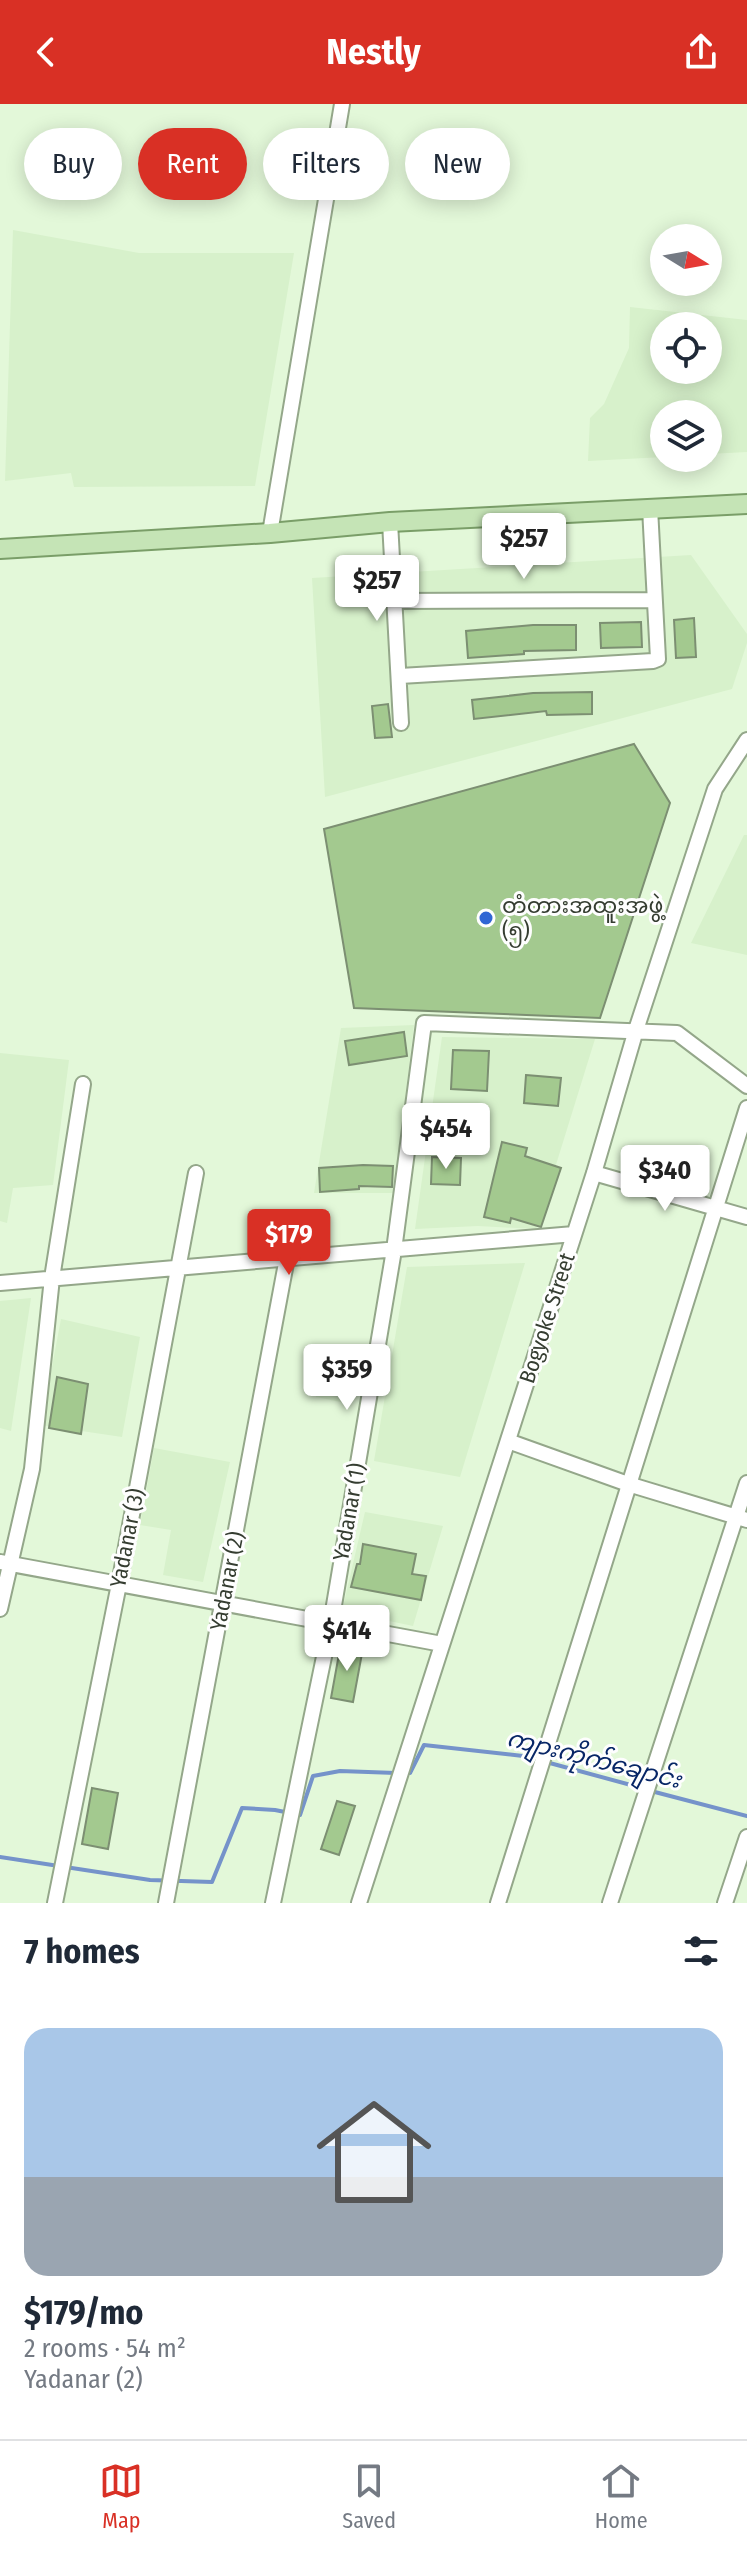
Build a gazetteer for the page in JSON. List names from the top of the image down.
{
  "streets": {
    "street": [
      "Bogyoke Street",
      "Yadanar (1)",
      "Yadanar (3)",
      "Yadanar (2)"
    ]
  },
  "crossings": [
    ["Bogyoke Street", "Yadanar (1)"]
  ],
  "water": ["ကျားကိုက်ချောင်း"],
  "places": ["တံတားအထူးအဖွဲ့ (၅)"],
  "north": "right",
  "page": {
    "header": "Nestly",
    "chip": [
      "Buy",
      "Rent",
      "Filters",
      "New"
    ],
    "price": [
      "$257",
      "$257",
      "$454",
      "$340",
      "$179",
      "$359",
      "$414"
    ],
    "heading": "7 homes",
    "list": [
      {
        "name": "$179/mo",
        "note": "2 rooms · 54 m² · Yadanar (2)"
      }
    ],
    "tabs": ["Map", "Saved", "Home"]
  }
}
